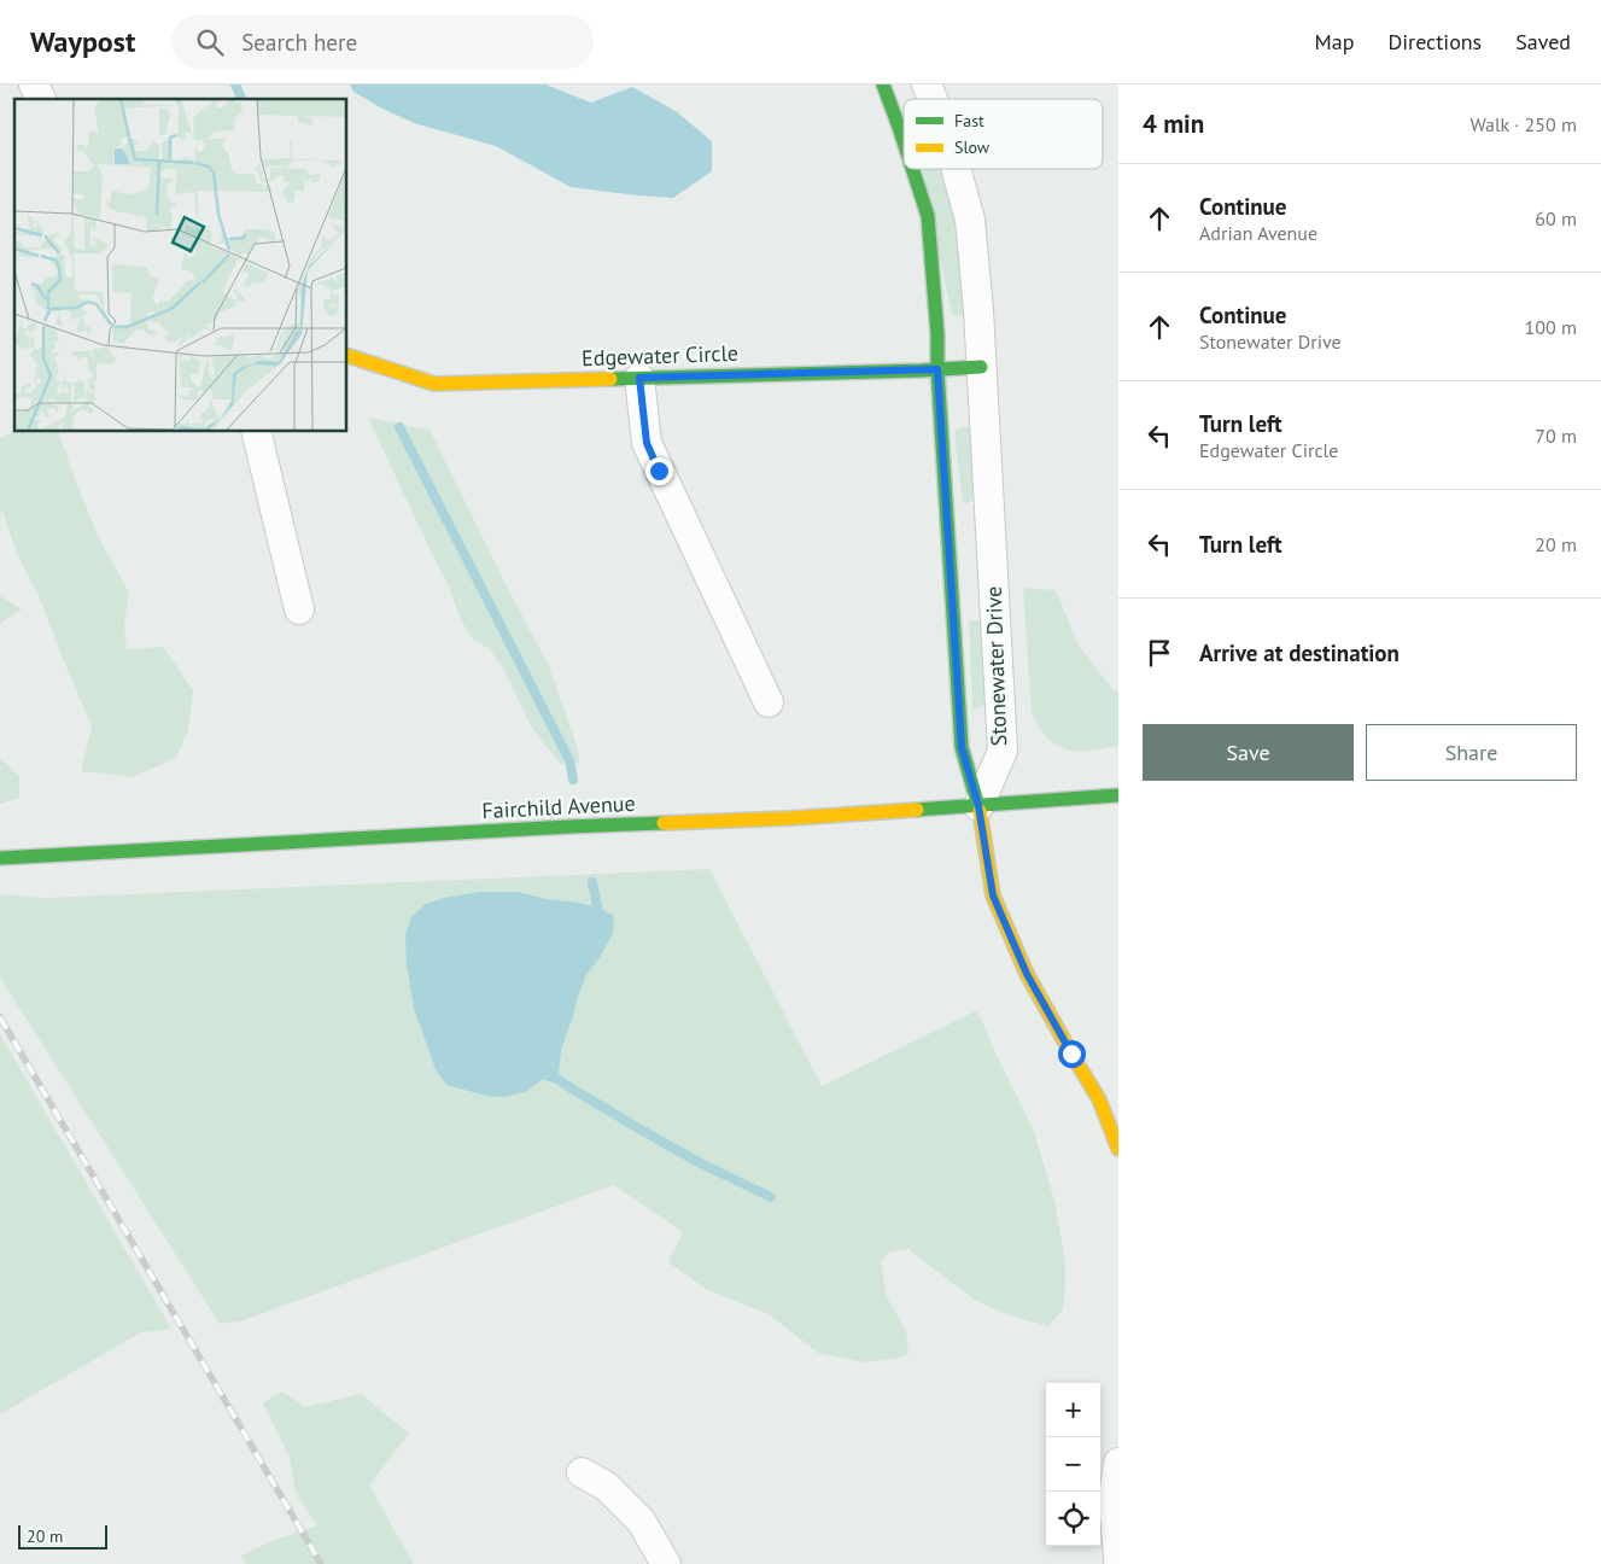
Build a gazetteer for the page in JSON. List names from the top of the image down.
{
  "streets": {
    "street": ["Edgewater Circle", "Stonewater Drive", "Fairchild Avenue"]
  },
  "crossings": [
    ["Edgewater Circle", "Stonewater Drive"],
    ["Stonewater Drive", "Fairchild Avenue"]
  ],
  "legend": ["Fast", "Slow"],
  "scale_bar": "20 m",
  "page": {
    "header": "Waypost",
    "search": "Search here",
    "nav": ["Map", "Directions", "Saved"],
    "heading": ["4 min", "Walk · 250 m"],
    "list": [
      ["Continue", "Adrian Avenue", "60 m"],
      ["Continue", "Stonewater Drive", "100 m"],
      ["Turn left", "Edgewater Circle", "70 m"],
      ["Turn left", "20 m"],
      "Arrive at destination"
    ],
    "buttons": ["Save", "Share"],
    "map_buttons": ["+", "−"],
    "scale": "20 m"
  }
}
